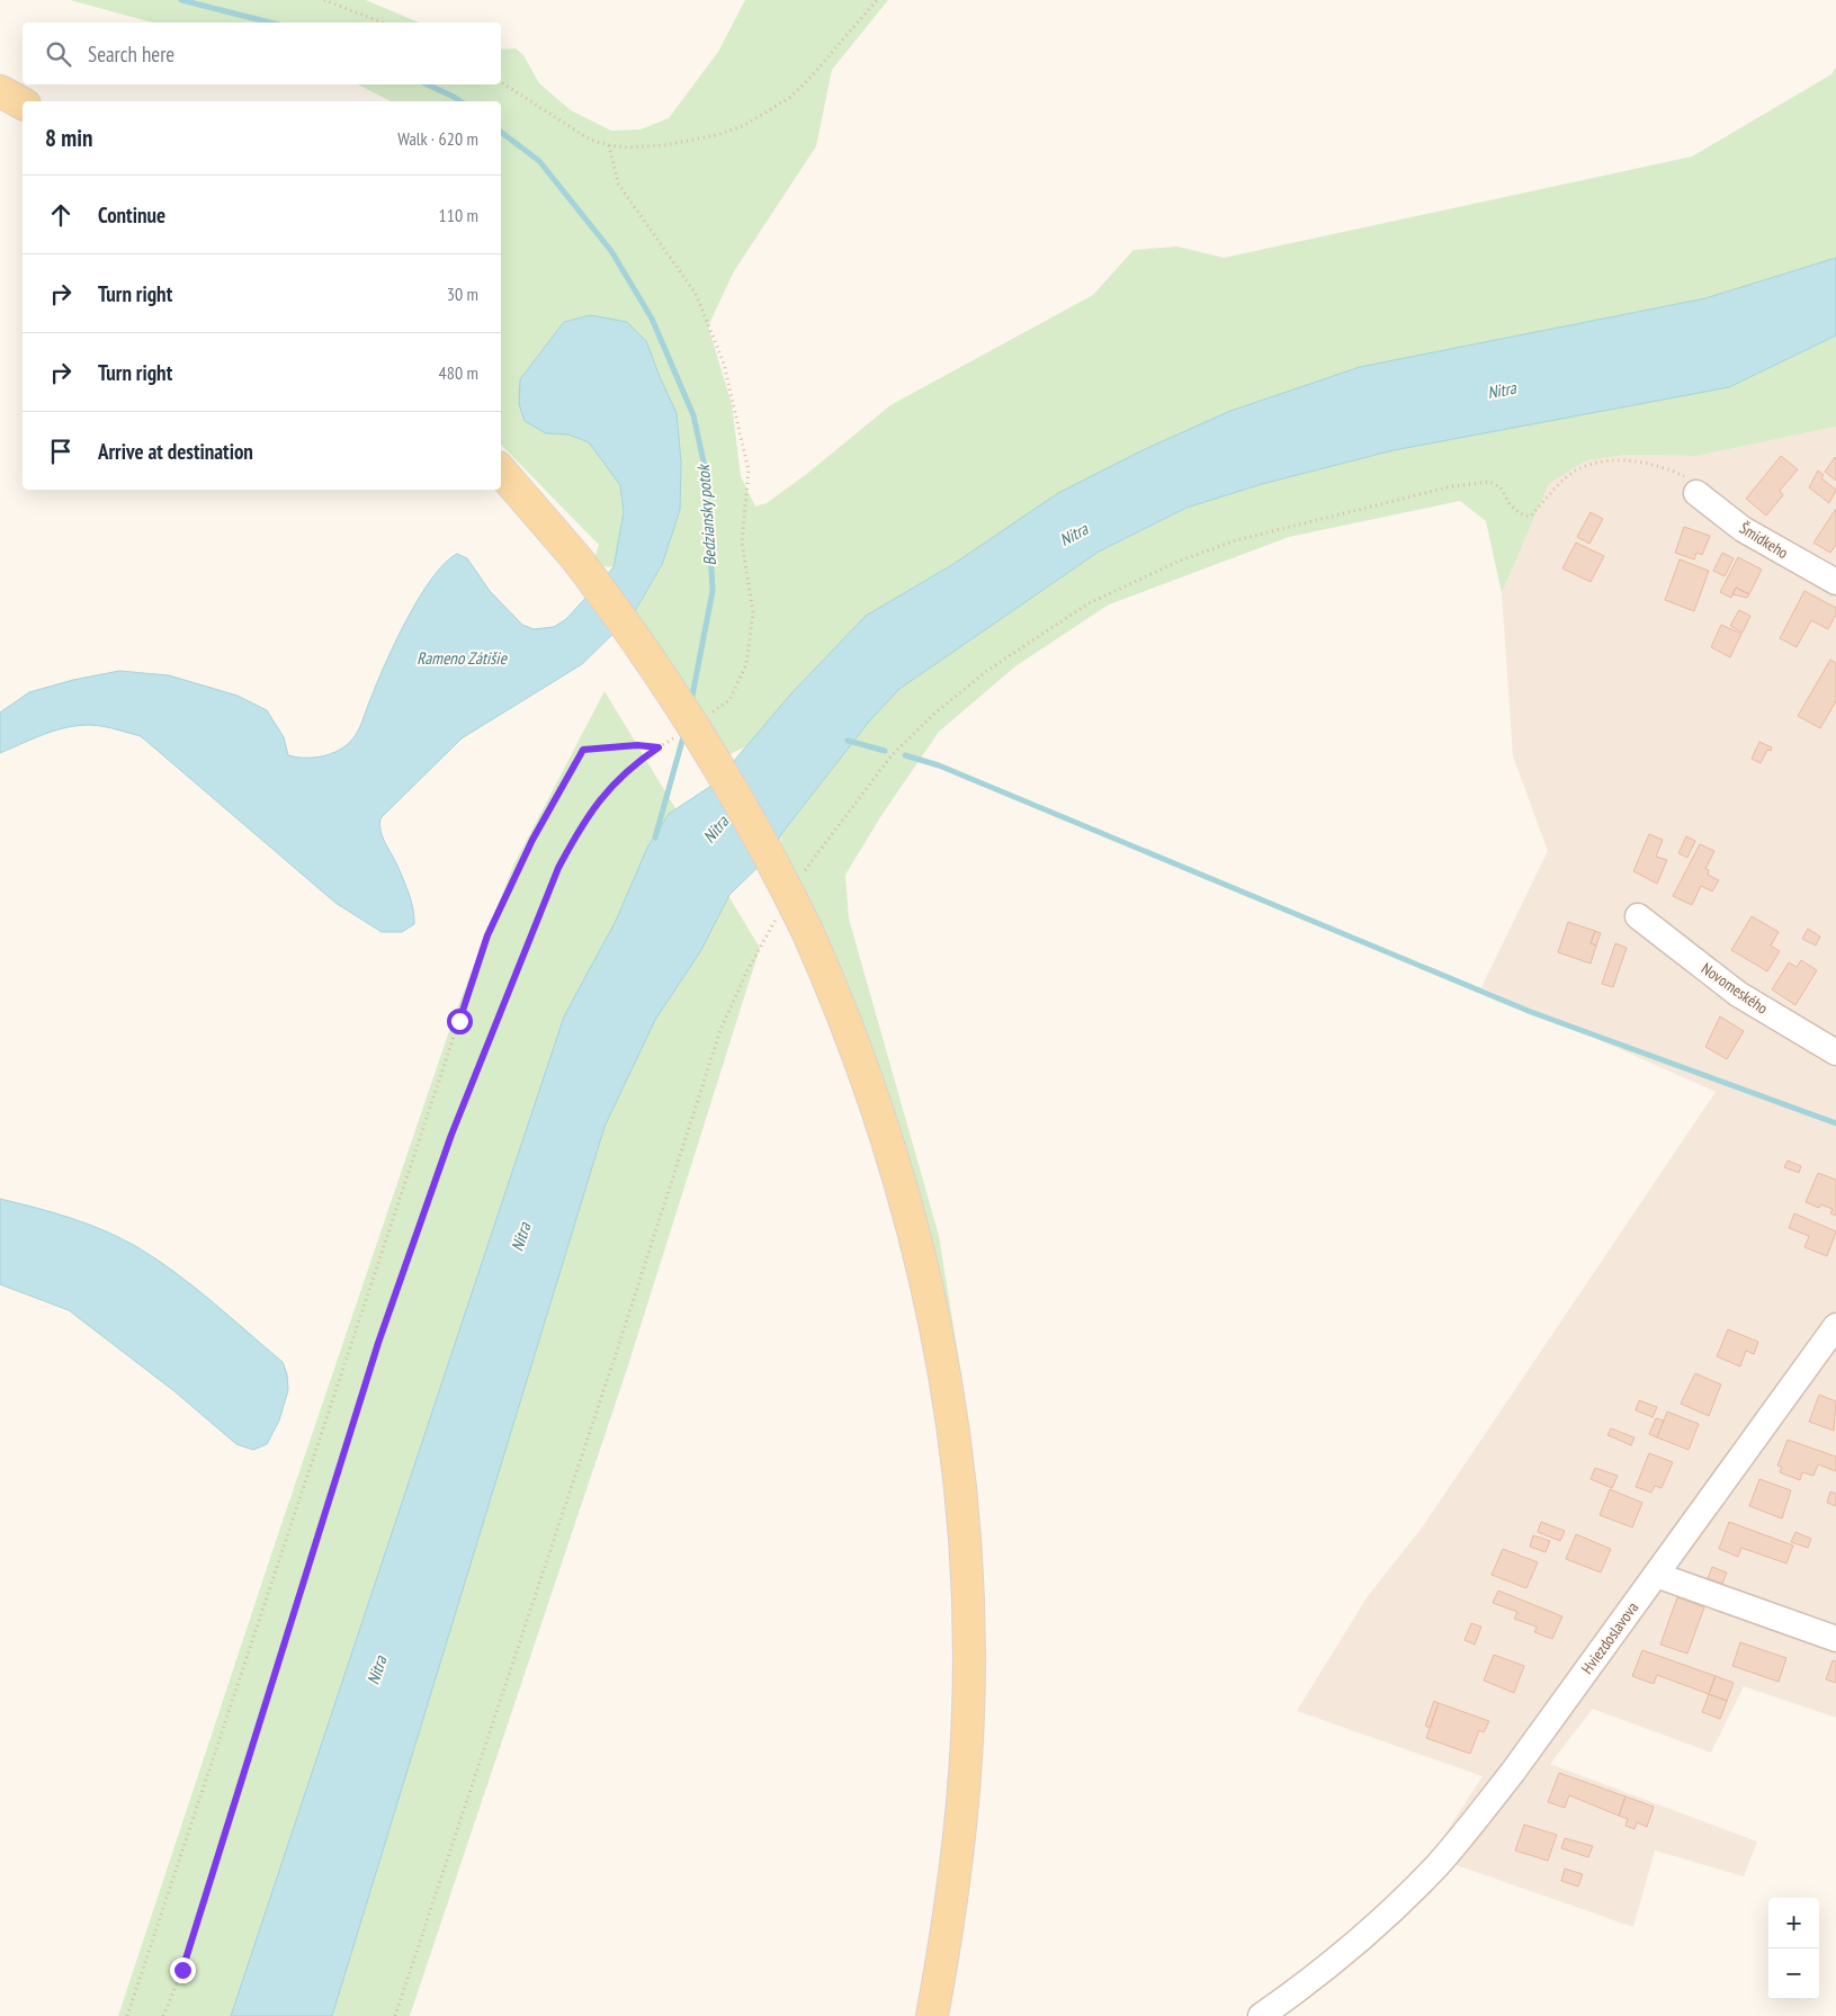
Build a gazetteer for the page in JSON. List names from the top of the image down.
{
  "streets": {
    "street": ["Šmidkeho", "Novomeského", "Hviezdoslavova"]
  },
  "water": ["Nitra", "Bedziansky potok", "Rameno Zátišie"],
  "page": {
    "search": "Search here",
    "heading": ["8 min", "Walk · 620 m"],
    "list": [
      ["Continue", "110 m"],
      ["Turn right", "30 m"],
      ["Turn right", "480 m"],
      "Arrive at destination"
    ],
    "map_buttons": ["+", "−"]
  }
}
